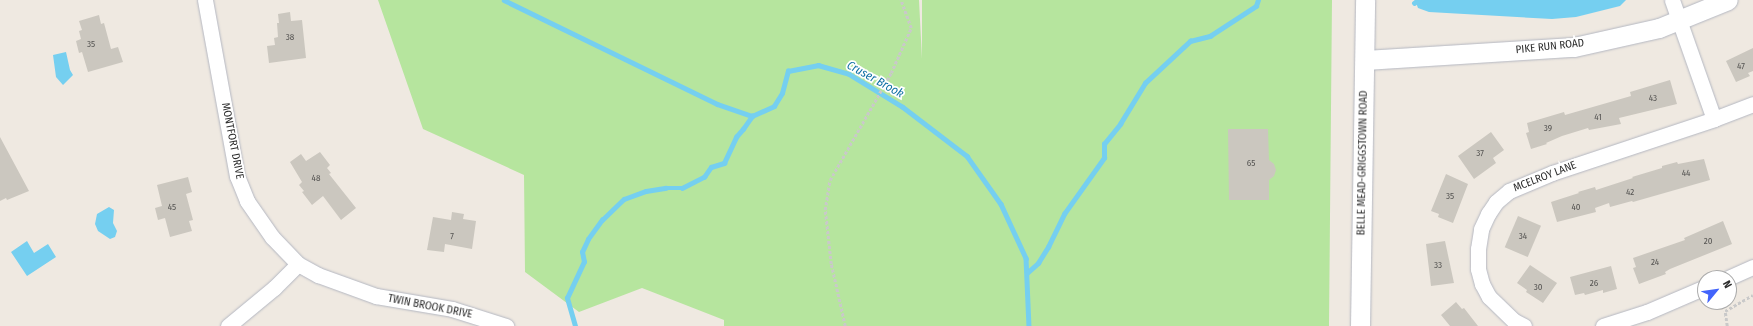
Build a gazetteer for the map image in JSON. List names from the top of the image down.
{
  "streets": {
    "street": [
      "PIKE RUN ROAD",
      "MONTFORT DRIVE",
      "BELLE MEAD-GRIGGSTOWN ROAD",
      "MCELROY LANE",
      "TWIN BROOK DRIVE"
    ]
  },
  "crossings": [
    ["PIKE RUN ROAD", "BELLE MEAD-GRIGGSTOWN ROAD"],
    ["MONTFORT DRIVE", "TWIN BROOK DRIVE"]
  ],
  "water": ["Cruser Brook"],
  "house_numbers": [
    "38",
    "35",
    "47",
    "43",
    "41",
    "39",
    "37",
    "65",
    "44",
    "48",
    "42",
    "35",
    "45",
    "40",
    "7",
    "34",
    "20",
    "24",
    "33",
    "26",
    "30"
  ],
  "north": "top right"
}
